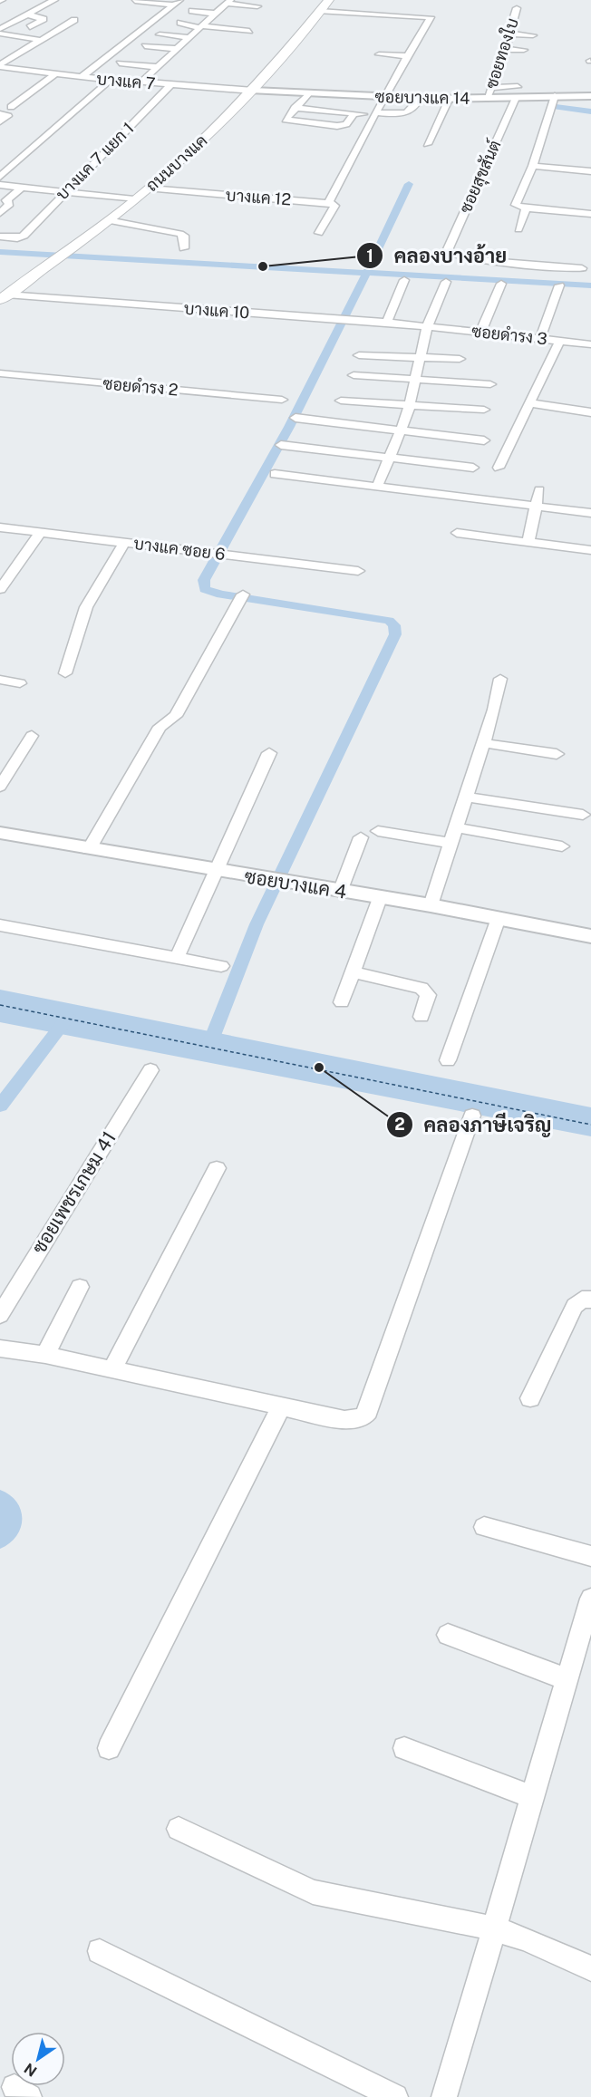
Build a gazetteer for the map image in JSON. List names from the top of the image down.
{
  "streets": {
    "main road": ["ถนนบางแค"],
    "street": [
      "ซอยทองใบ",
      "บางแค 7",
      "ซอยบางแค 14",
      "บางแค 7 แยก 1",
      "ซอยสุขสันต์",
      "บางแค 12",
      "บางแค 10",
      "ซอยดำรง 3",
      "ซอยดำรง 2",
      "บางแค ซอย 6",
      "ซอยบางแค 4",
      "ซอยเพชรเกษม 41"
    ]
  },
  "crossings": [
    ["ซอยทองใบ", "ซอยบางแค 14"],
    ["บางแค 7", "ซอยบางแค 14"],
    ["บางแค 7", "บางแค 7 แยก 1"],
    ["บางแค 7", "ถนนบางแค"],
    ["ซอยบางแค 14", "ถนนบางแค"],
    ["ซอยบางแค 14", "ซอยสุขสันต์"],
    ["ถนนบางแค", "บางแค 12"],
    ["ถนนบางแค", "บางแค 10"],
    ["บางแค 10", "ซอยดำรง 3"]
  ],
  "places": ["คลองบางอ้าย", "คลองภาษีเจริญ"],
  "north": "bottom left"
}
